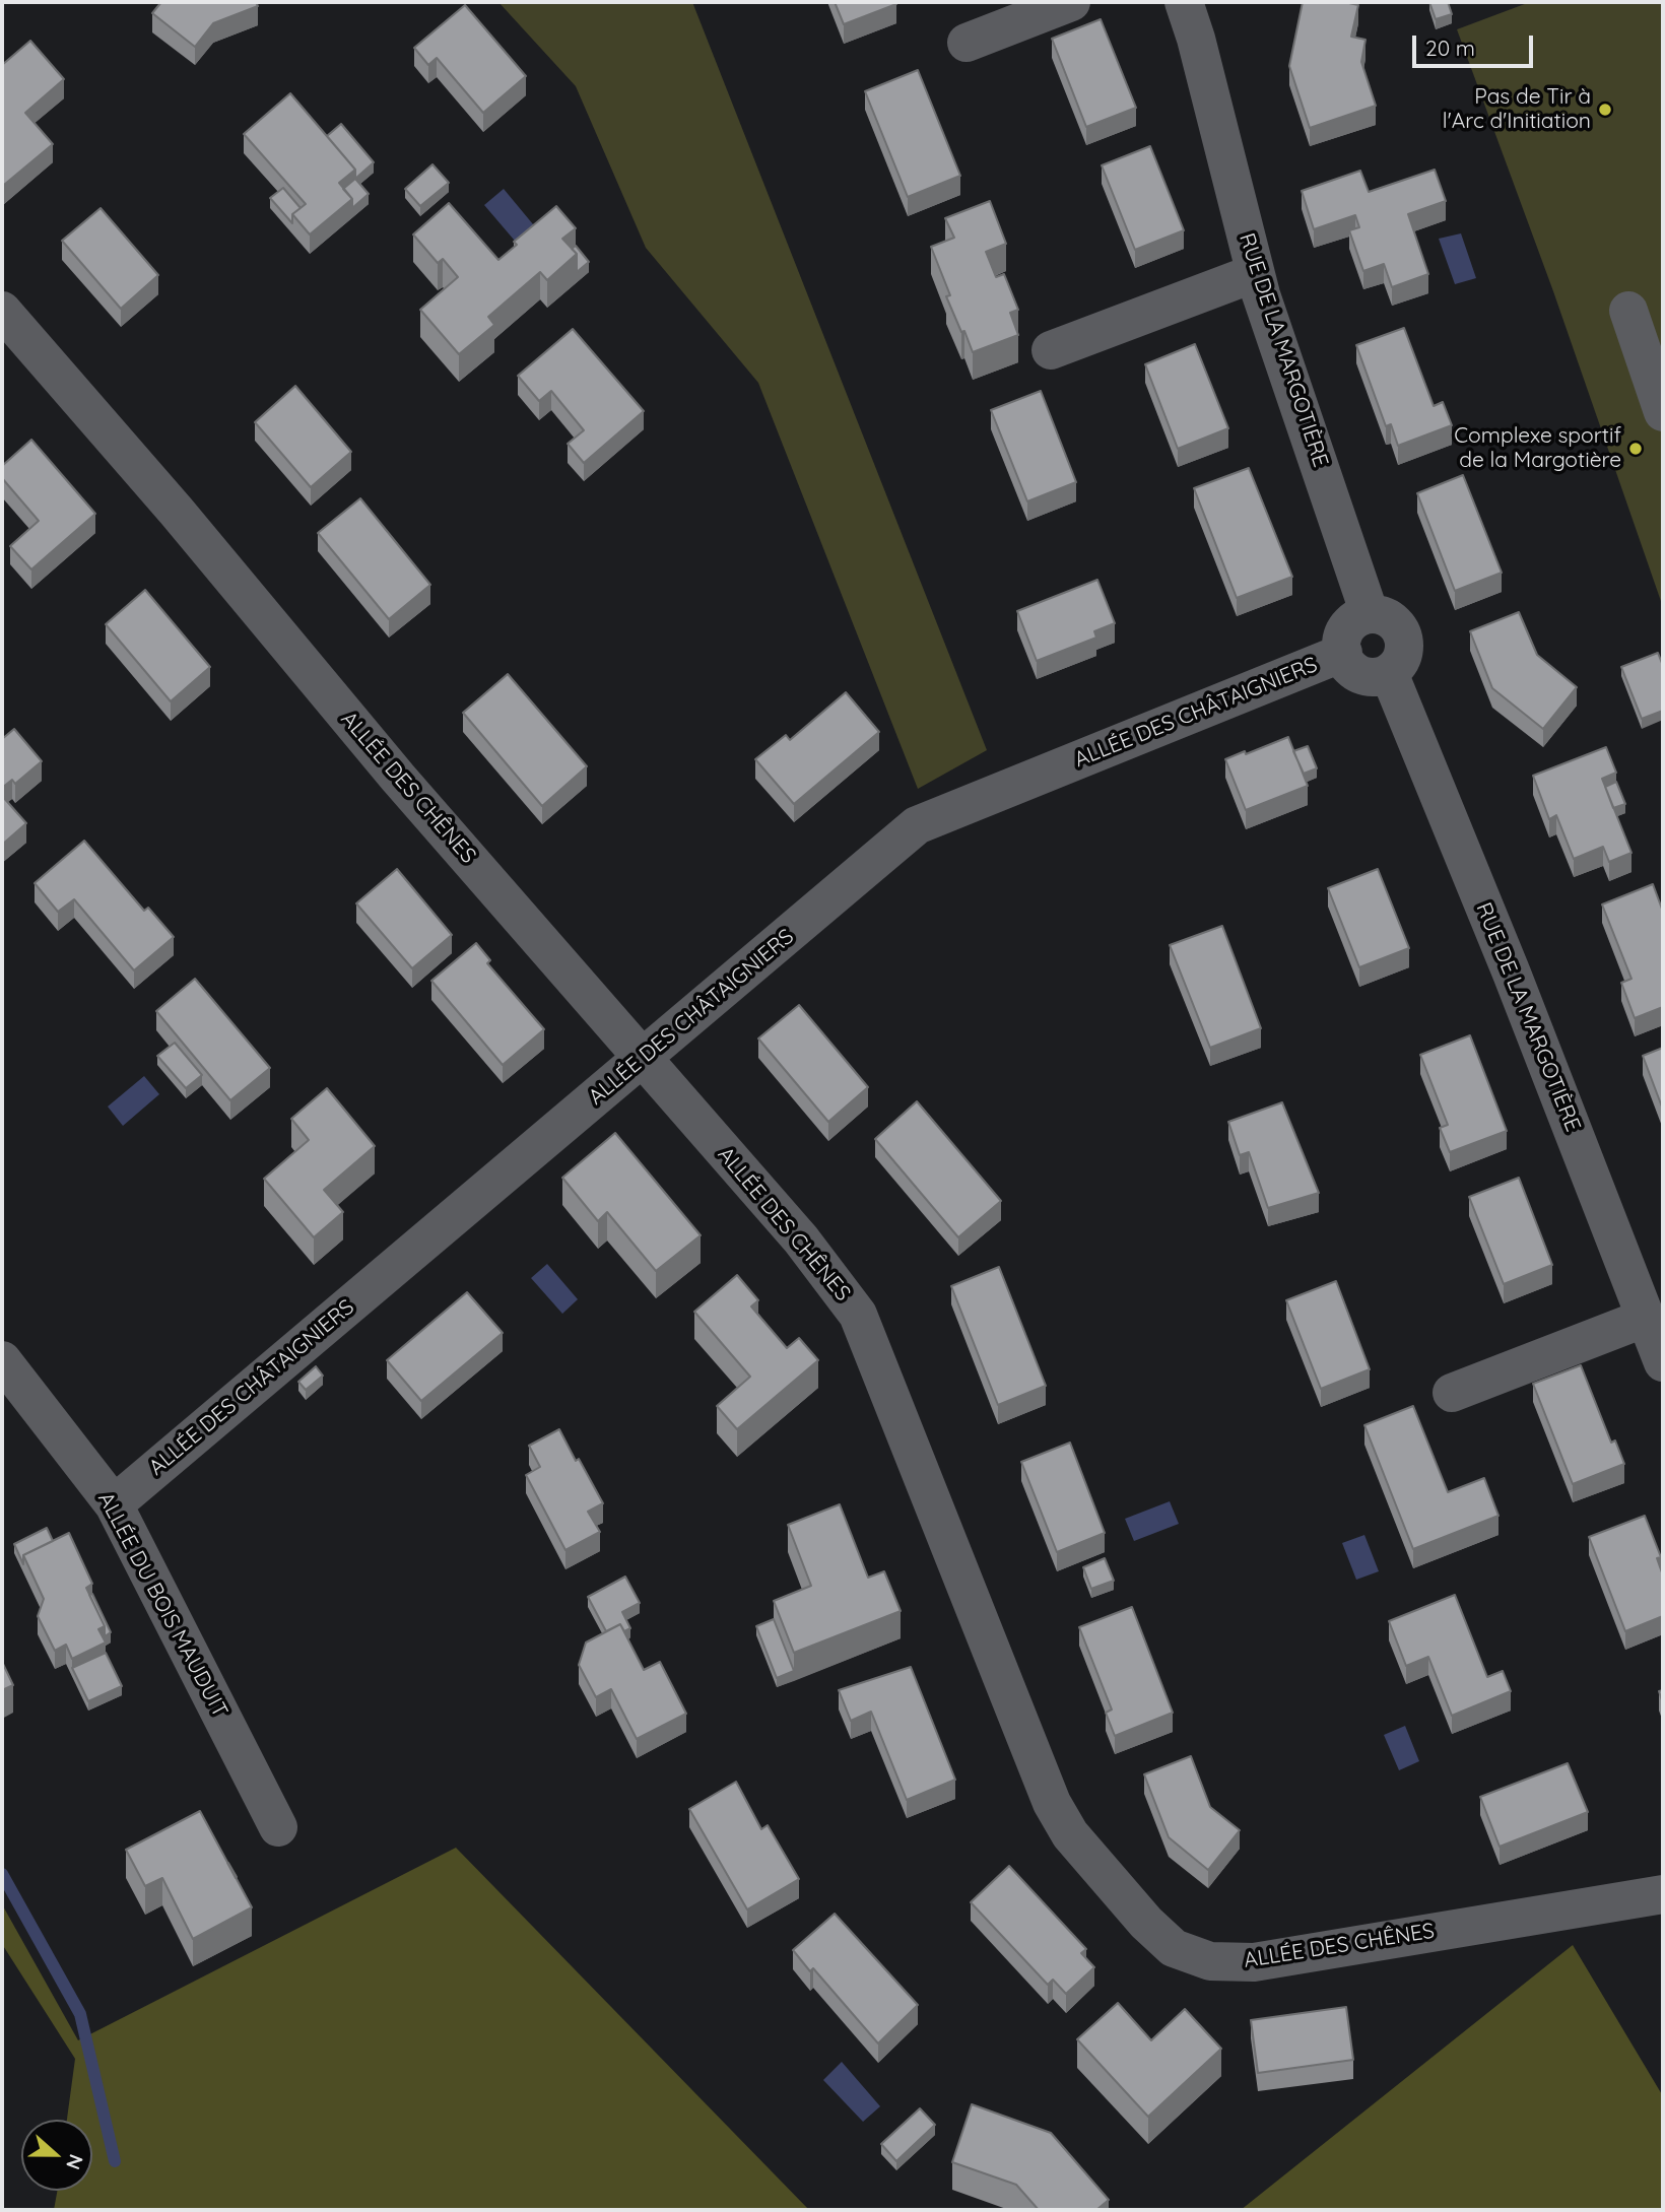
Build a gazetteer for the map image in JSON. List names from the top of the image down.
{
  "streets": {
    "street": [
      "RUE DE LA MARGOTIÈRE",
      "ALLÉE DES CHÂTAIGNIERS",
      "ALLÉE DES CHÊNES",
      "ALLÉE DU BOIS MAUDUIT"
    ]
  },
  "crossings": [
    ["RUE DE LA MARGOTIÈRE", "ALLÉE DES CHÂTAIGNIERS"],
    ["ALLÉE DES CHÂTAIGNIERS", "ALLÉE DES CHÊNES"],
    ["ALLÉE DES CHÂTAIGNIERS", "ALLÉE DU BOIS MAUDUIT"]
  ],
  "places": ["Pas de Tir à l'Arc d'Initiation", "Complexe sportif de la Margotière"],
  "scale_bar": "20 m",
  "north": "right"
}
